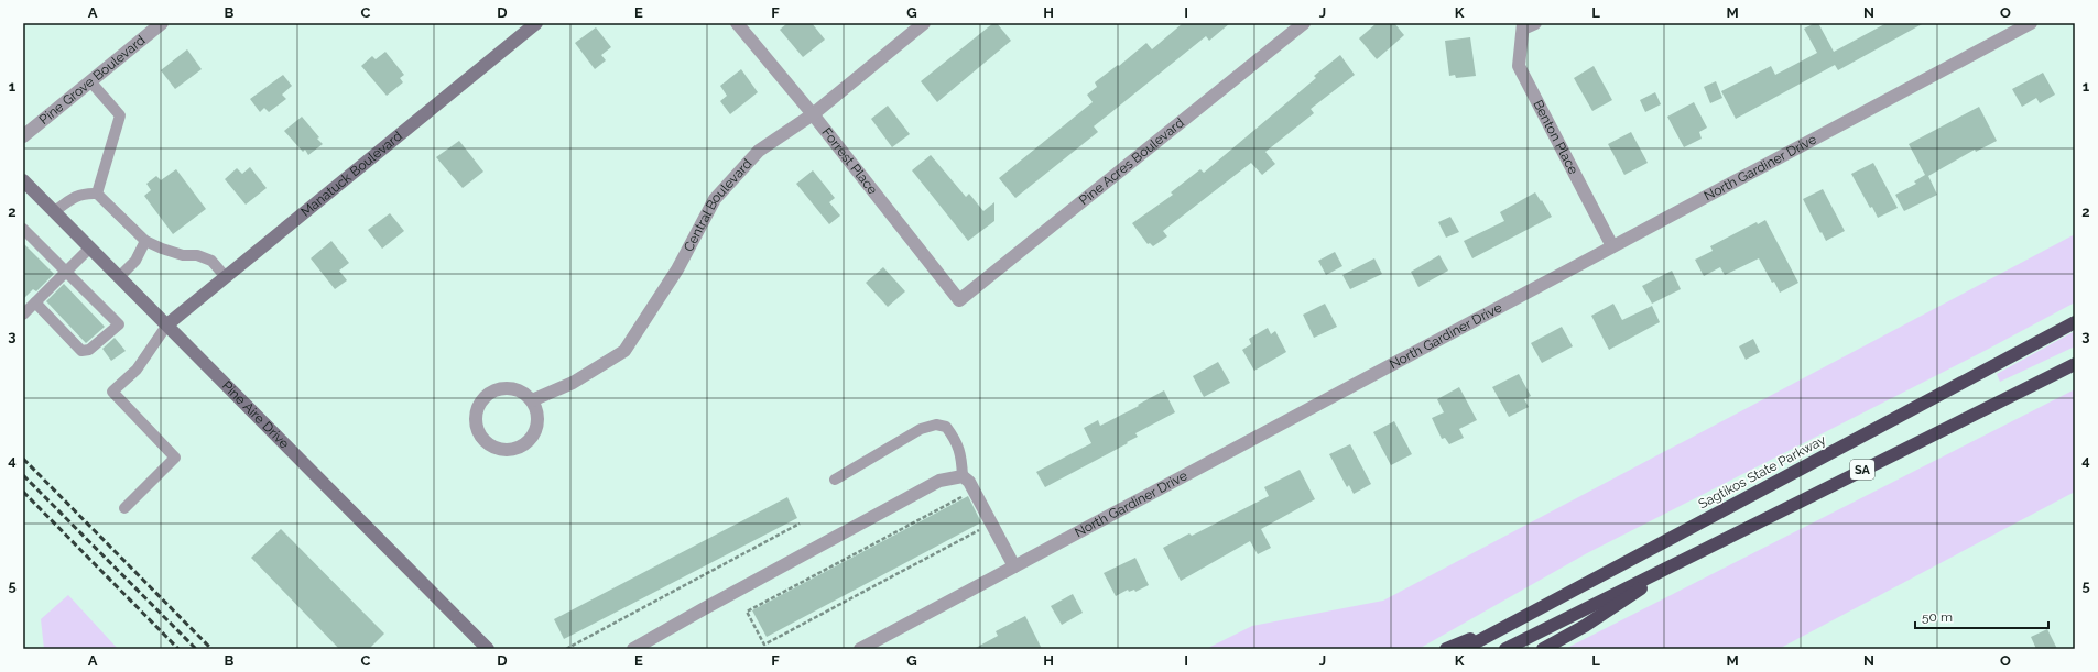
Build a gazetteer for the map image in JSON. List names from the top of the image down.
{
  "streets": {
    "highway": ["SA", "Sagtikos State Parkway"],
    "street": [
      "Pine Grove Boulevard",
      "Benton Place",
      "Forrest Place",
      "Pine Acres Boulevard",
      "North Gardiner Drive",
      "Manatuck Boulevard",
      "Central Boulevard",
      "Pine Aire Drive"
    ]
  },
  "crossings": [
    ["Benton Place", "North Gardiner Drive"],
    ["Forrest Place", "Pine Acres Boulevard"],
    ["Forrest Place", "Central Boulevard"],
    ["Manatuck Boulevard", "Pine Aire Drive"]
  ],
  "scale_bar": "50 m",
  "grid": {
    "columns": [
      "A",
      "B",
      "C",
      "D",
      "E",
      "F",
      "G",
      "H",
      "I",
      "J",
      "K",
      "L",
      "M",
      "N",
      "O"
    ],
    "rows": [
      "1",
      "2",
      "3",
      "4",
      "5"
    ]
  }
}
